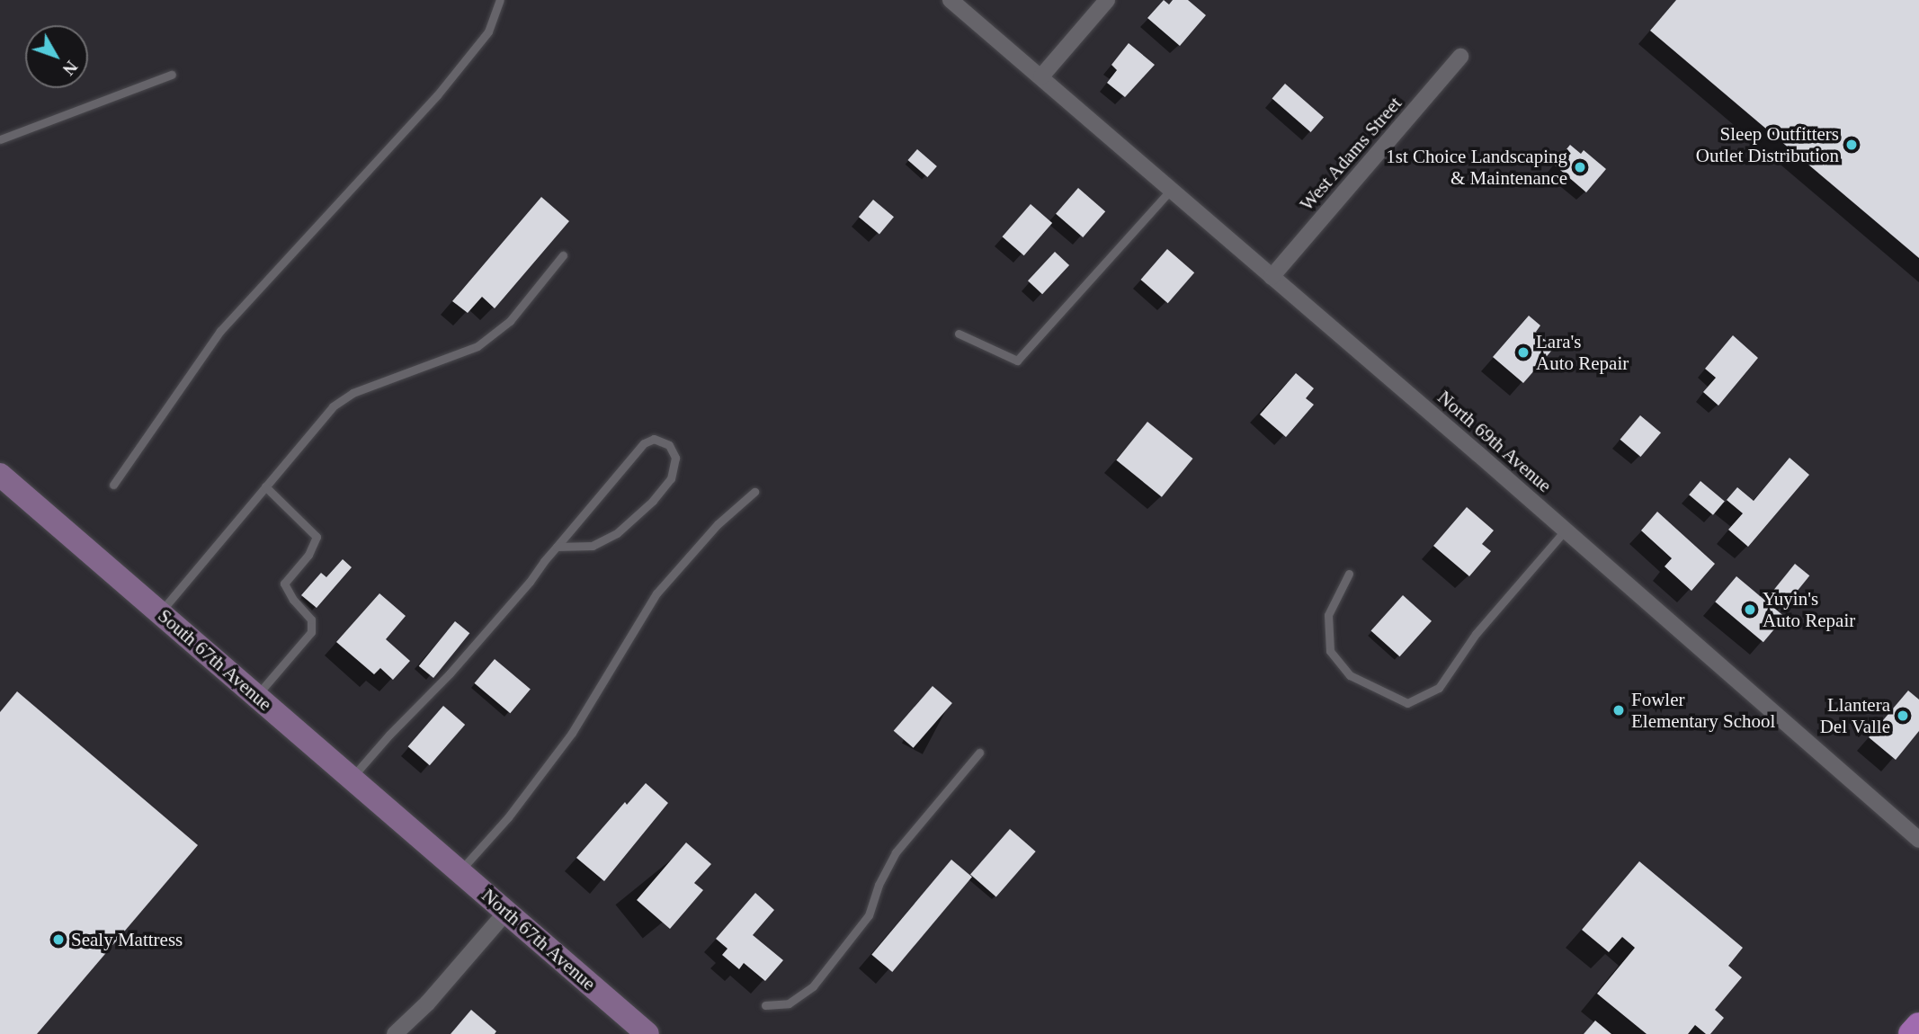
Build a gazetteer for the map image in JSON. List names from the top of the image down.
{
  "streets": {
    "main road": ["South 67th Avenue", "North 67th Avenue"],
    "street": ["West Adams Street", "North 69th Avenue"]
  },
  "crossings": [
    ["West Adams Street", "North 69th Avenue"],
    ["South 67th Avenue", "North 67th Avenue"]
  ],
  "places": [
    "Sleep Outfitters Outlet Distribution",
    "1st Choice Landscaping & Maintenance",
    "Lara's Auto Repair",
    "Yuyin's Auto Repair",
    "Fowler Elementary School",
    "Llantera Del Valle",
    "Sealy Mattress"
  ],
  "north": "bottom right"
}
